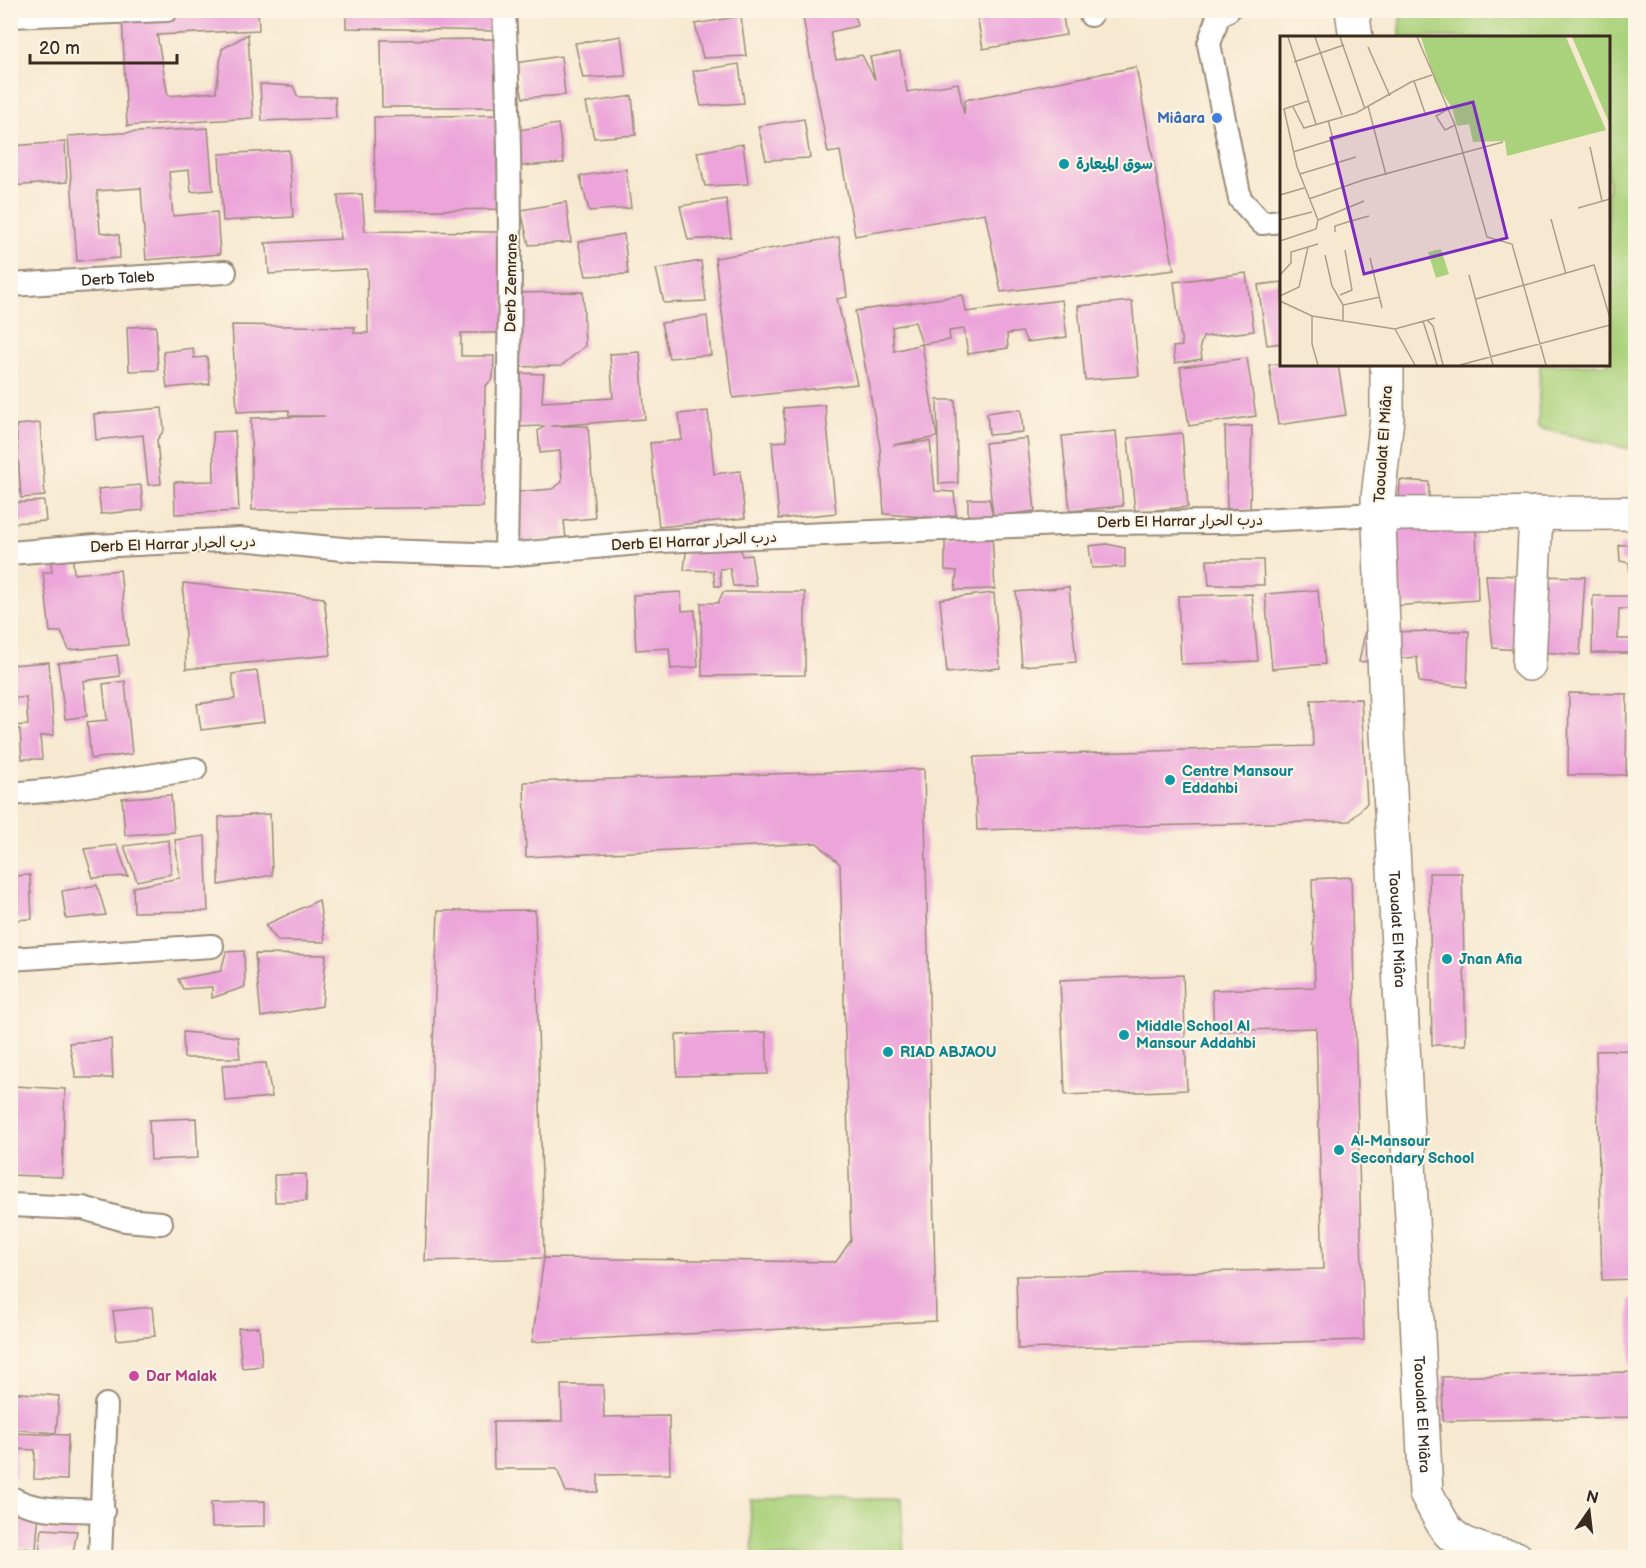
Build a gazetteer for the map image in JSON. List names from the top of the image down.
{
  "streets": {
    "street": ["Taoualat El Miâra"],
    "lane": ["Derb Taleb", "Derb Zemrane", "Derb El Harrar درب الحرار"]
  },
  "crossings": [
    ["Derb Zemrane", "Derb El Harrar درب الحرار"],
    ["Taoualat El Miâra", "Derb El Harrar درب الحرار"]
  ],
  "places": [
    "Miâara",
    "سوق الميعارة",
    "Centre Mansour Eddahbi",
    "Jnan Afia",
    "Middle School Al Mansour Addahbi",
    "RIAD ABJAOU",
    "Al-Mansour Secondary School",
    "Dar Malak"
  ],
  "scale_bar": "20 m",
  "north": "top"
}
